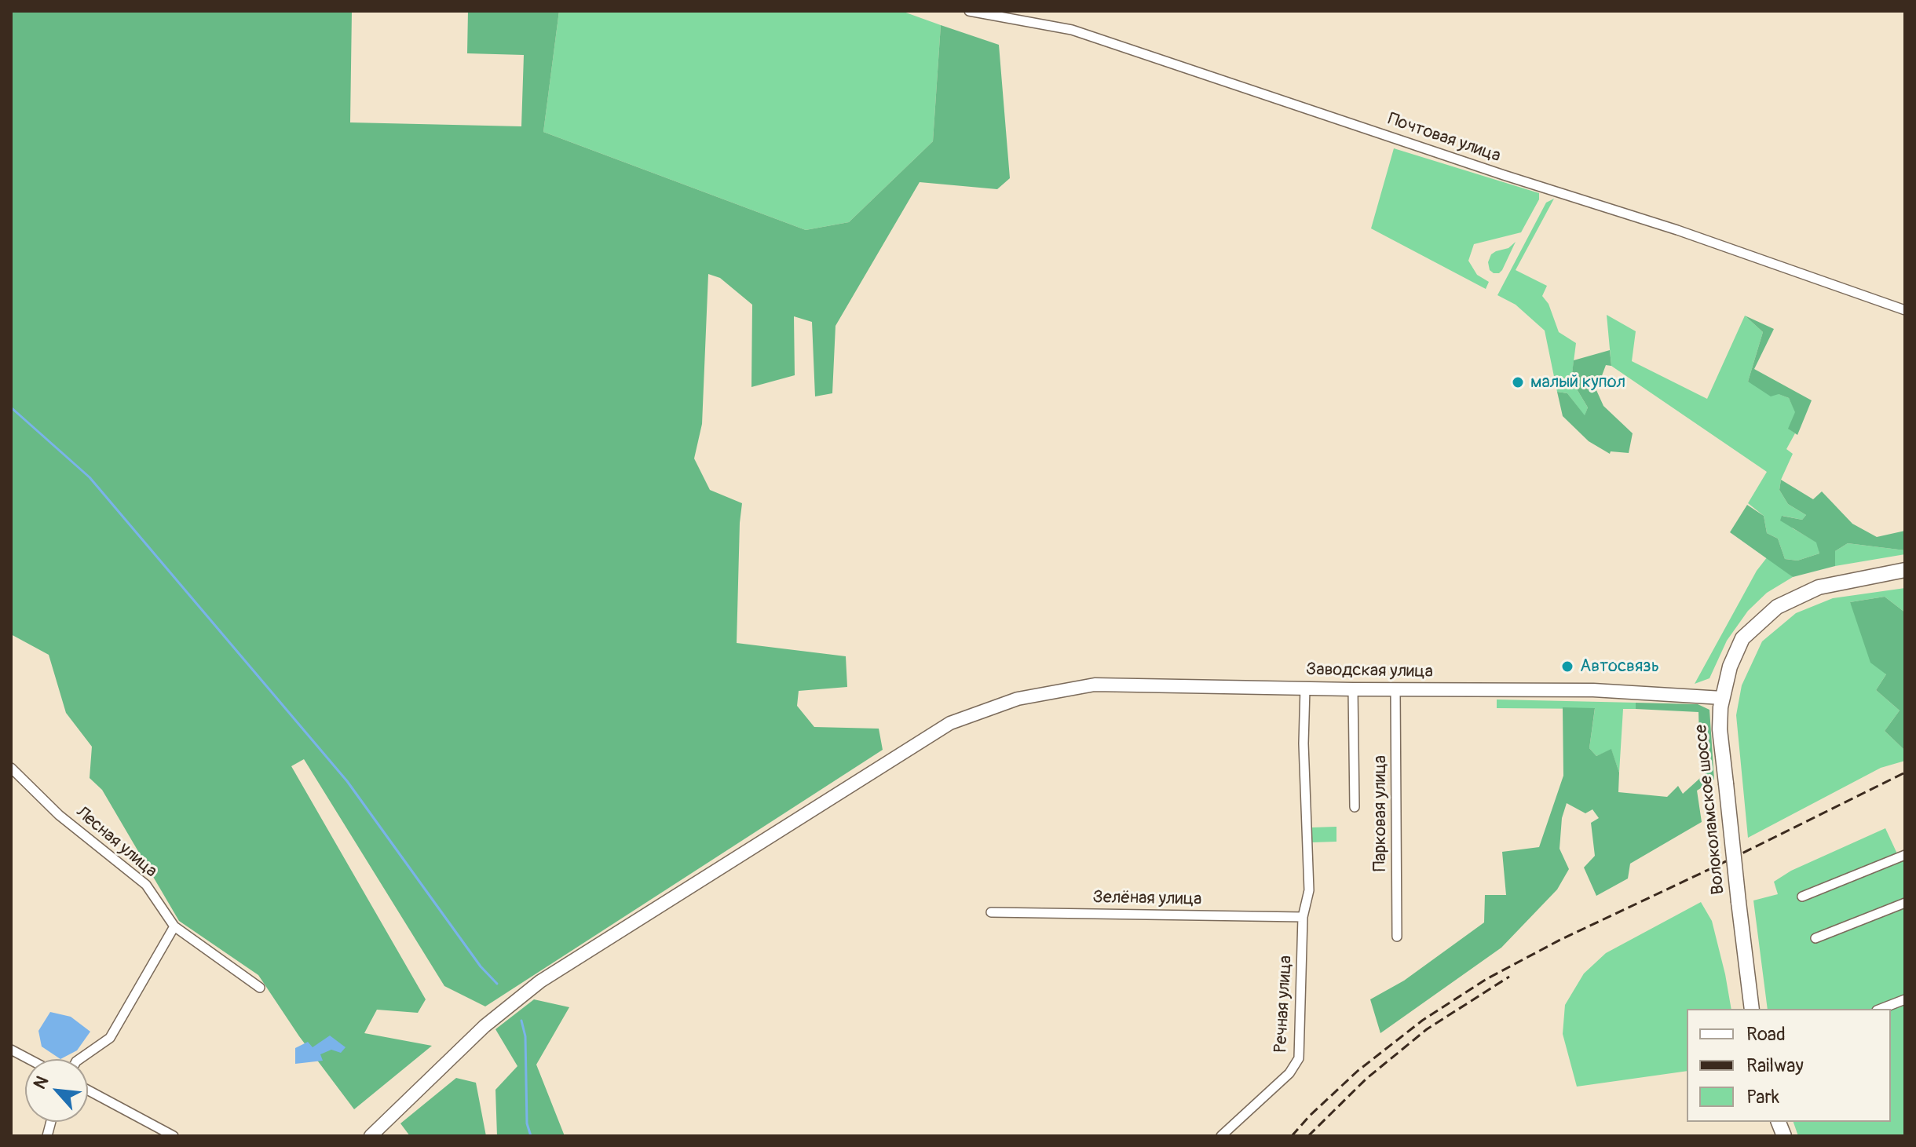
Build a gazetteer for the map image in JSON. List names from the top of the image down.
{
  "streets": {
    "main road": ["Заводская улица", "Волоколамское шоссе"],
    "street": [
      "Почтовая улица",
      "Парковая улица",
      "Лесная улица",
      "Зелёная улица",
      "Речная улица"
    ]
  },
  "crossings": [
    ["Заводская улица", "Волоколамское шоссе"],
    ["Заводская улица", "Парковая улица"],
    ["Зелёная улица", "Речная улица"]
  ],
  "places": ["малый купол", "Автосвязь"],
  "legend": ["Road", "Railway", "Park"],
  "north": "top left"
}
